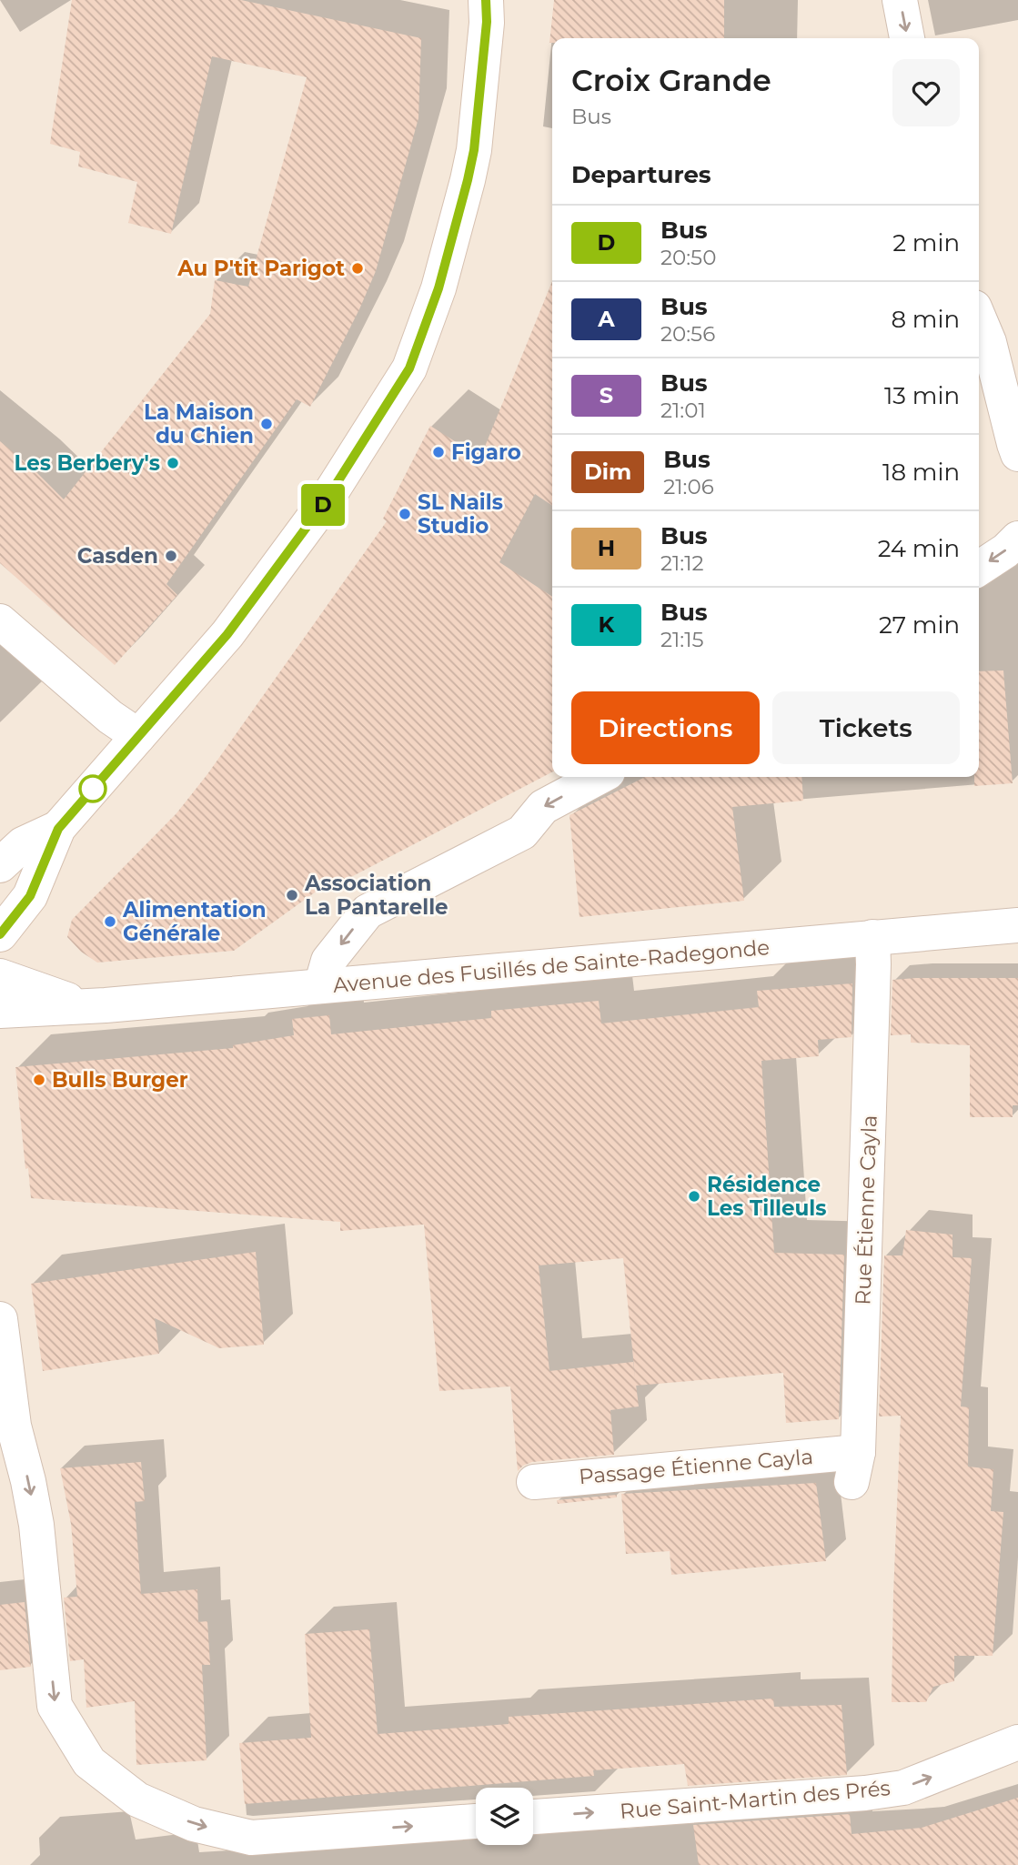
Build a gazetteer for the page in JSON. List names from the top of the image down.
{
  "streets": {
    "street": [
      "Avenue des Fusillés de Sainte-Radegonde",
      "Rue Étienne Cayla",
      "Passage Étienne Cayla",
      "Rue Saint-Martin des Prés"
    ]
  },
  "crossings": [
    ["Avenue des Fusillés de Sainte-Radegonde", "Rue Étienne Cayla"],
    ["Rue Étienne Cayla", "Passage Étienne Cayla"]
  ],
  "one_way": ["Rue Saint-Martin des Prés"],
  "places": [
    "Au P'tit Parigot",
    "La Maison du Chien",
    "Figaro",
    "Les Berbery's",
    "SL Nails Studio",
    "Casden",
    "Association La Pantarelle",
    "Alimentation Générale",
    "Bulls Burger",
    "Résidence Les Tilleuls"
  ],
  "lines": ["bus line D"],
  "page": {
    "on_map": "D",
    "heading": [
      ["Croix Grande", "Bus"],
      "Departures"
    ],
    "list": [
      {
        "mark": "D",
        "name": "Bus",
        "note": "20:50",
        "value": "2 min"
      },
      {
        "mark": "A",
        "name": "Bus",
        "note": "20:56",
        "value": "8 min"
      },
      {
        "mark": "S",
        "name": "Bus",
        "note": "21:01",
        "value": "13 min"
      },
      {
        "mark": "Dim",
        "name": "Bus",
        "note": "21:06",
        "value": "18 min"
      },
      {
        "mark": "H",
        "name": "Bus",
        "note": "21:12",
        "value": "24 min"
      },
      {
        "mark": "K",
        "name": "Bus",
        "note": "21:15",
        "value": "27 min"
      }
    ],
    "buttons": ["Directions", "Tickets"]
  }
}
